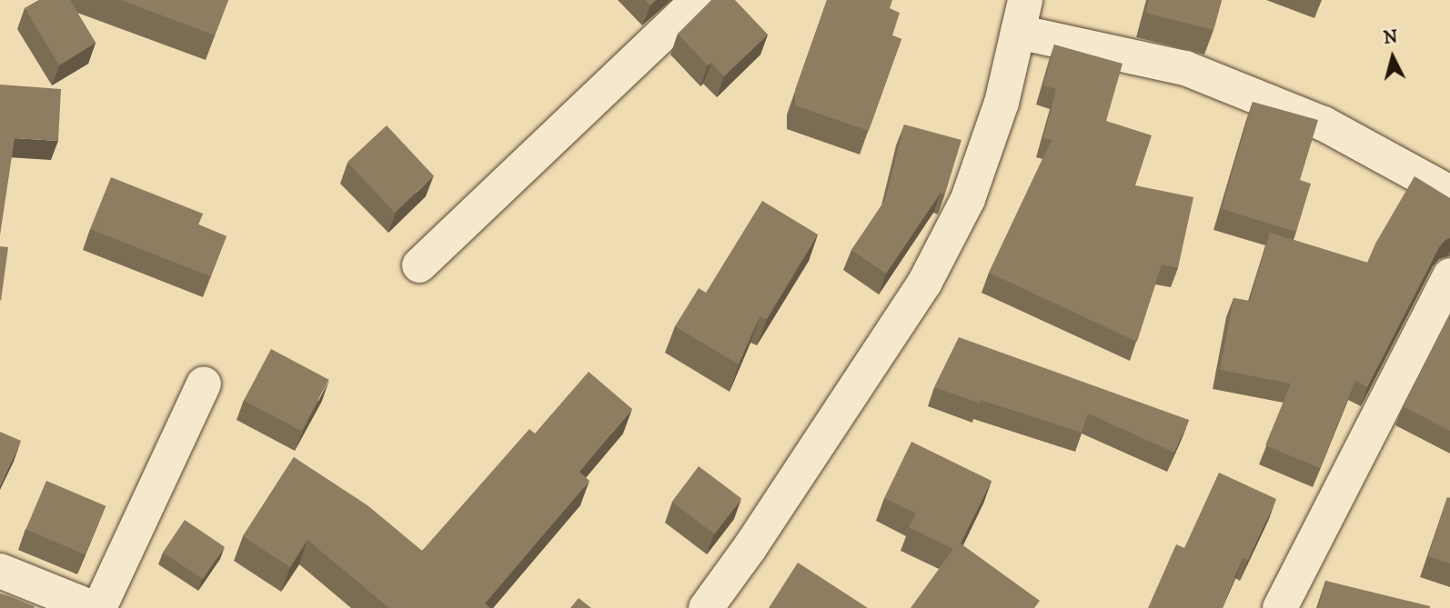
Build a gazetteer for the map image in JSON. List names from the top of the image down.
{
  "north": "top"
}
